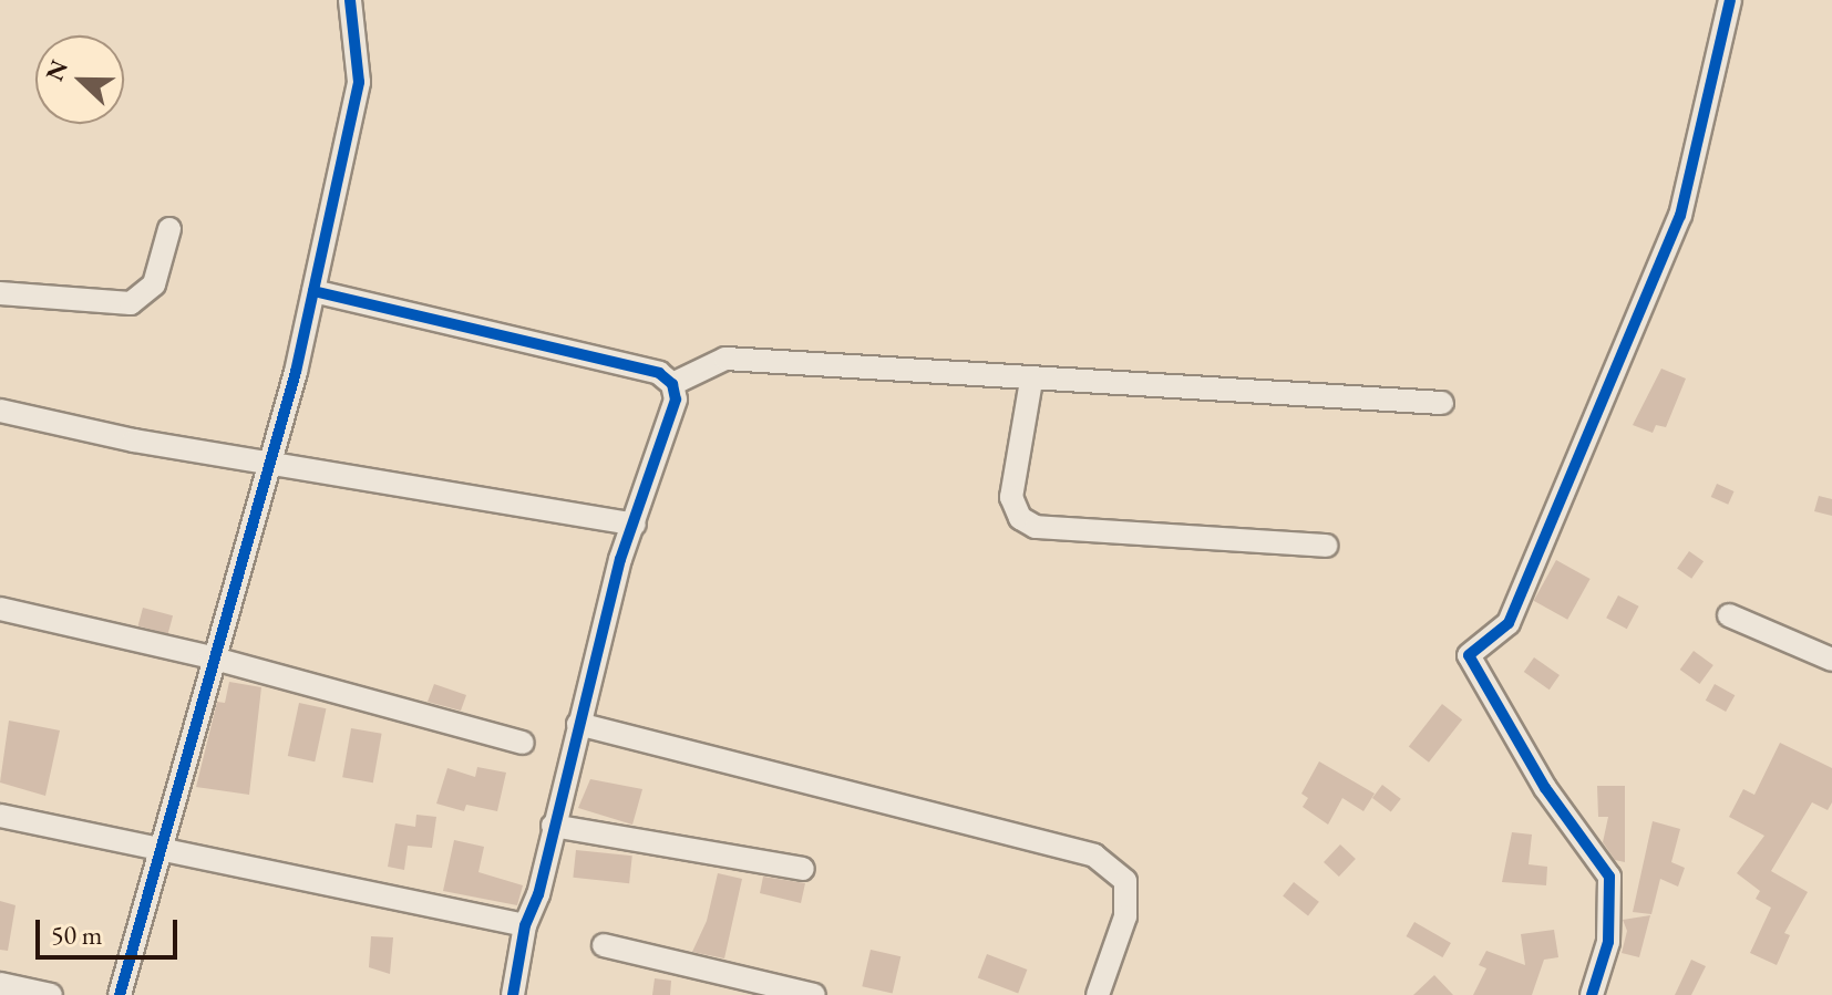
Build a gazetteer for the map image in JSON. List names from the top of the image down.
{
  "scale_bar": "50 m",
  "north": "left"
}
